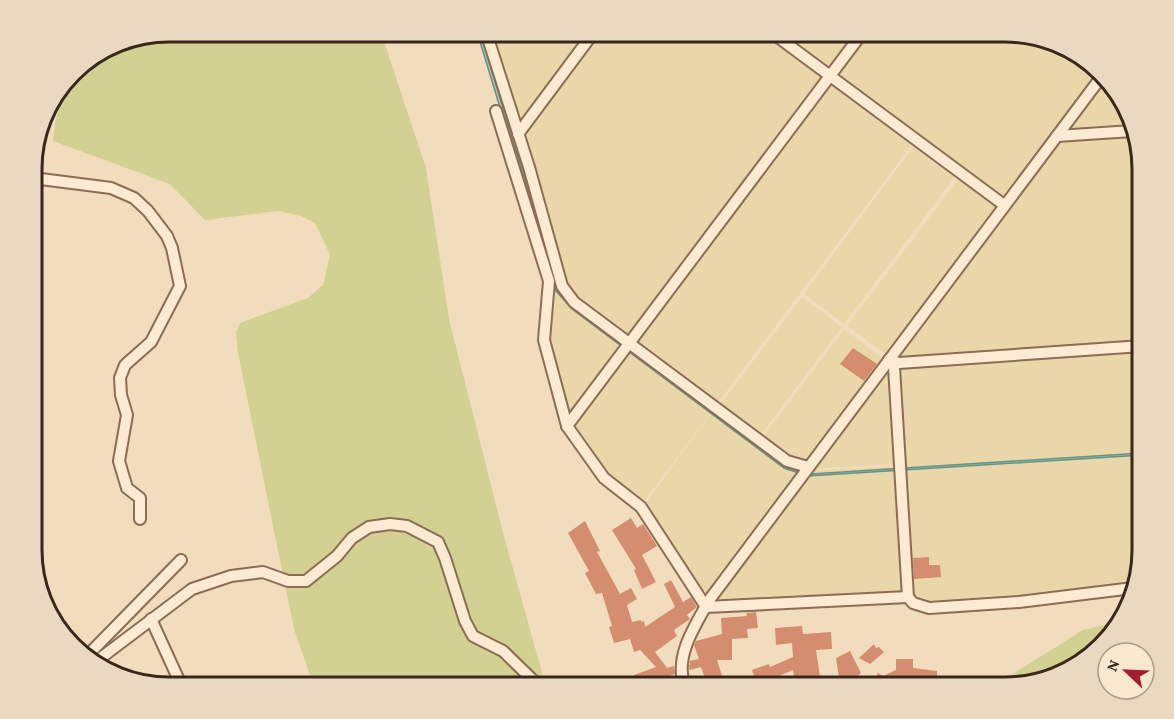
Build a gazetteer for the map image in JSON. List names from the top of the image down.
{
  "north": "top left"
}
